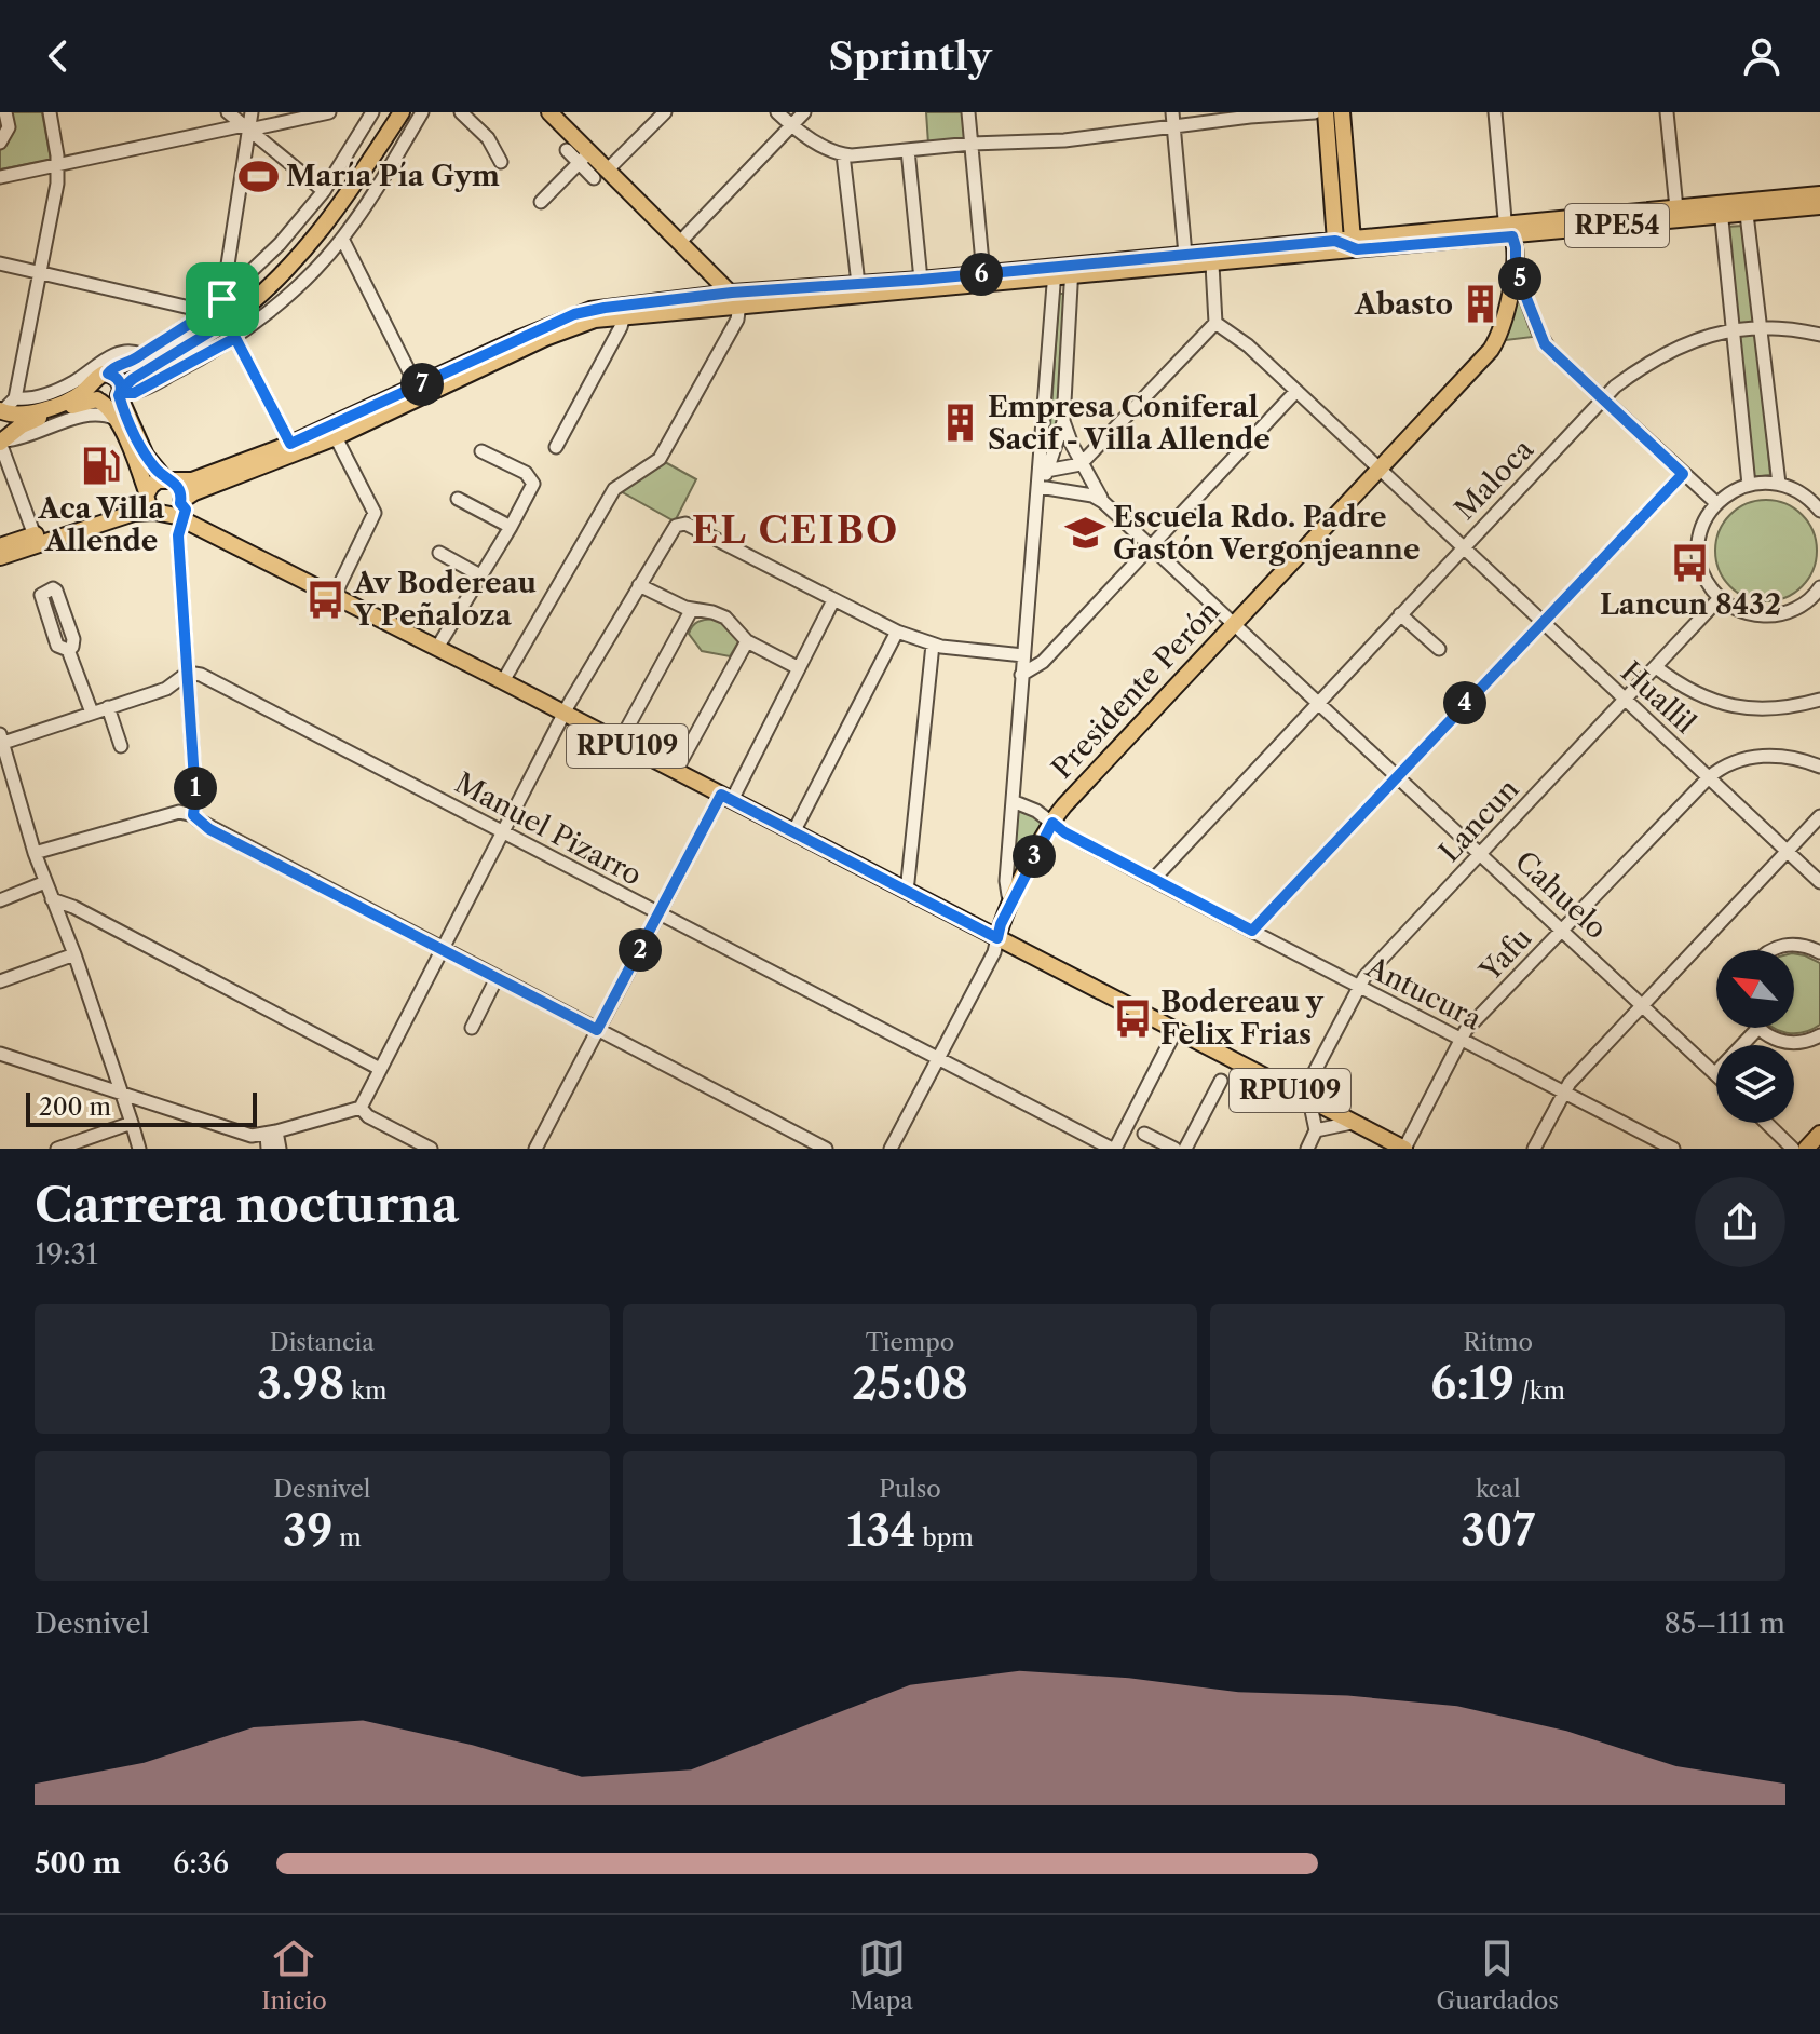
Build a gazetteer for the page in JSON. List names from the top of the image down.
{
  "streets": {
    "main road": ["RPE54", "Presidente Perón", "RPU109"],
    "street": [
      "Maloca",
      "Huallil",
      "Lancun",
      "Manuel Pizarro",
      "Cahuelo",
      "Yafu",
      "Antucura"
    ]
  },
  "crossings": [
    ["RPE54", "Presidente Perón"],
    ["RPE54", "RPU109"],
    ["Maloca", "Huallil"],
    ["Maloca", "Cahuelo"],
    ["Maloca", "Antucura"],
    ["Presidente Perón", "Huallil"],
    ["Presidente Perón", "RPU109"],
    ["Presidente Perón", "Cahuelo"],
    ["Presidente Perón", "Antucura"],
    ["Huallil", "Lancun"],
    ["Huallil", "Yafu"],
    ["RPU109", "Lancun"],
    ["RPU109", "Yafu"],
    ["Lancun", "Cahuelo"],
    ["Lancun", "Antucura"],
    ["Cahuelo", "Yafu"],
    ["Yafu", "Antucura"]
  ],
  "districts": ["EL CEIBO"],
  "places": {
    "sports": ["María Pía Gym"],
    "building": ["Abasto", "Empresa Coniferal Sacif - Villa Allende"],
    "fuel station": ["Aca Villa Allende"],
    "school or university": ["Escuela Rdo. Padre Gastón Vergonjeanne"],
    "bus stop": ["Lancun 8432", "Av Bodereau Y Peñaloza", "Bodereau y Felix Frias"]
  },
  "scale_bar": "200 m",
  "north": "top left",
  "page": {
    "header": "Sprintly",
    "pins": [
      "6",
      "5",
      "7",
      "4",
      "1",
      "3",
      "2"
    ],
    "scale": "200 m",
    "heading": ["Carrera nocturna", "19:31"],
    "stats": [
      ["Distancia", "3.98 km"],
      ["Tiempo", "25:08"],
      ["Ritmo", "6:19 /km"],
      ["Desnivel", "39 m"],
      ["Pulso", "134 bpm"],
      ["kcal", "307"]
    ],
    "chart": ["Desnivel", "85–111 m"],
    "list": [
      {
        "name": "500 m",
        "note": "6:36"
      }
    ],
    "tabs": ["Inicio", "Mapa", "Guardados"]
  }
}
